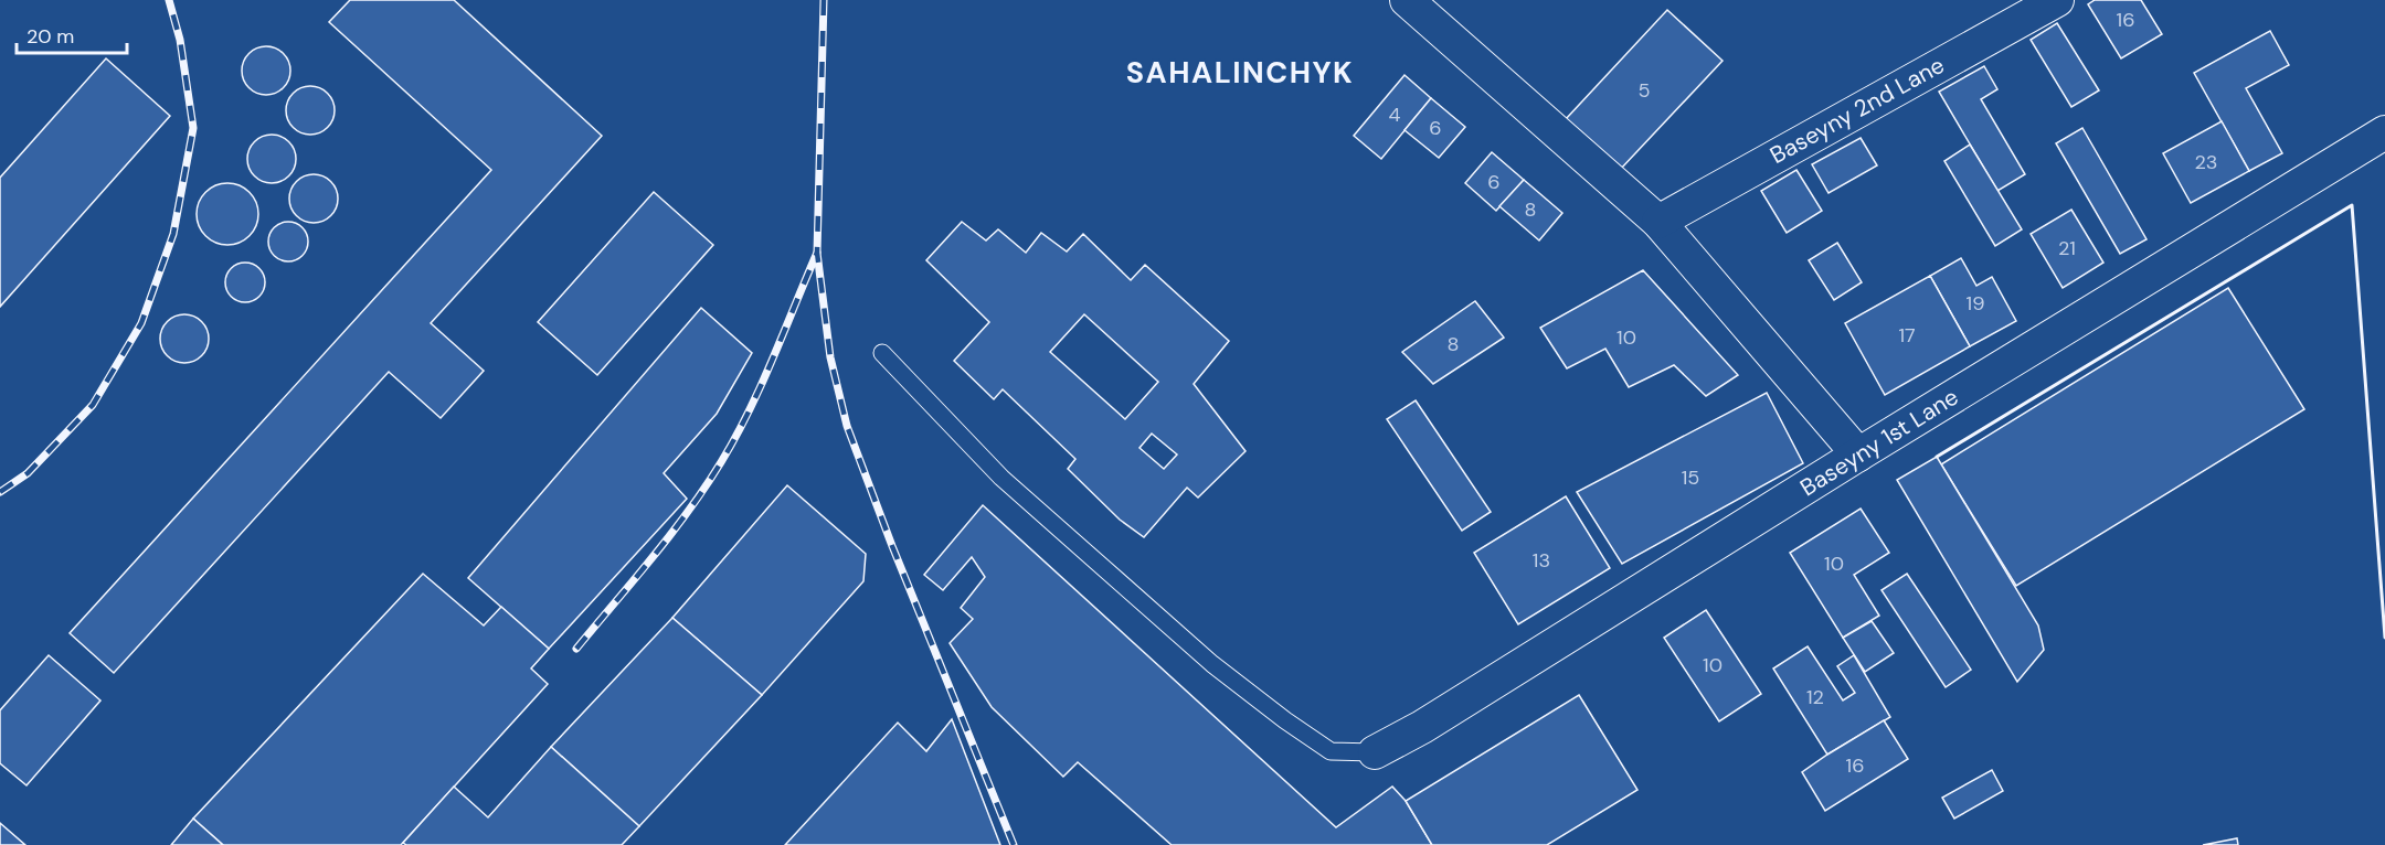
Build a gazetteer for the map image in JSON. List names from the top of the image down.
{
  "streets": {
    "street": ["Baseyny 2nd Lane", "Baseyny 1st Lane"]
  },
  "districts": ["SAHALINCHYK"],
  "house_numbers": [
    "16",
    "5",
    "4",
    "6",
    "23",
    "6",
    "8",
    "21",
    "19",
    "17",
    "10",
    "8",
    "15",
    "13",
    "10",
    "10",
    "12",
    "16"
  ],
  "scale_bar": "20 m"
}
